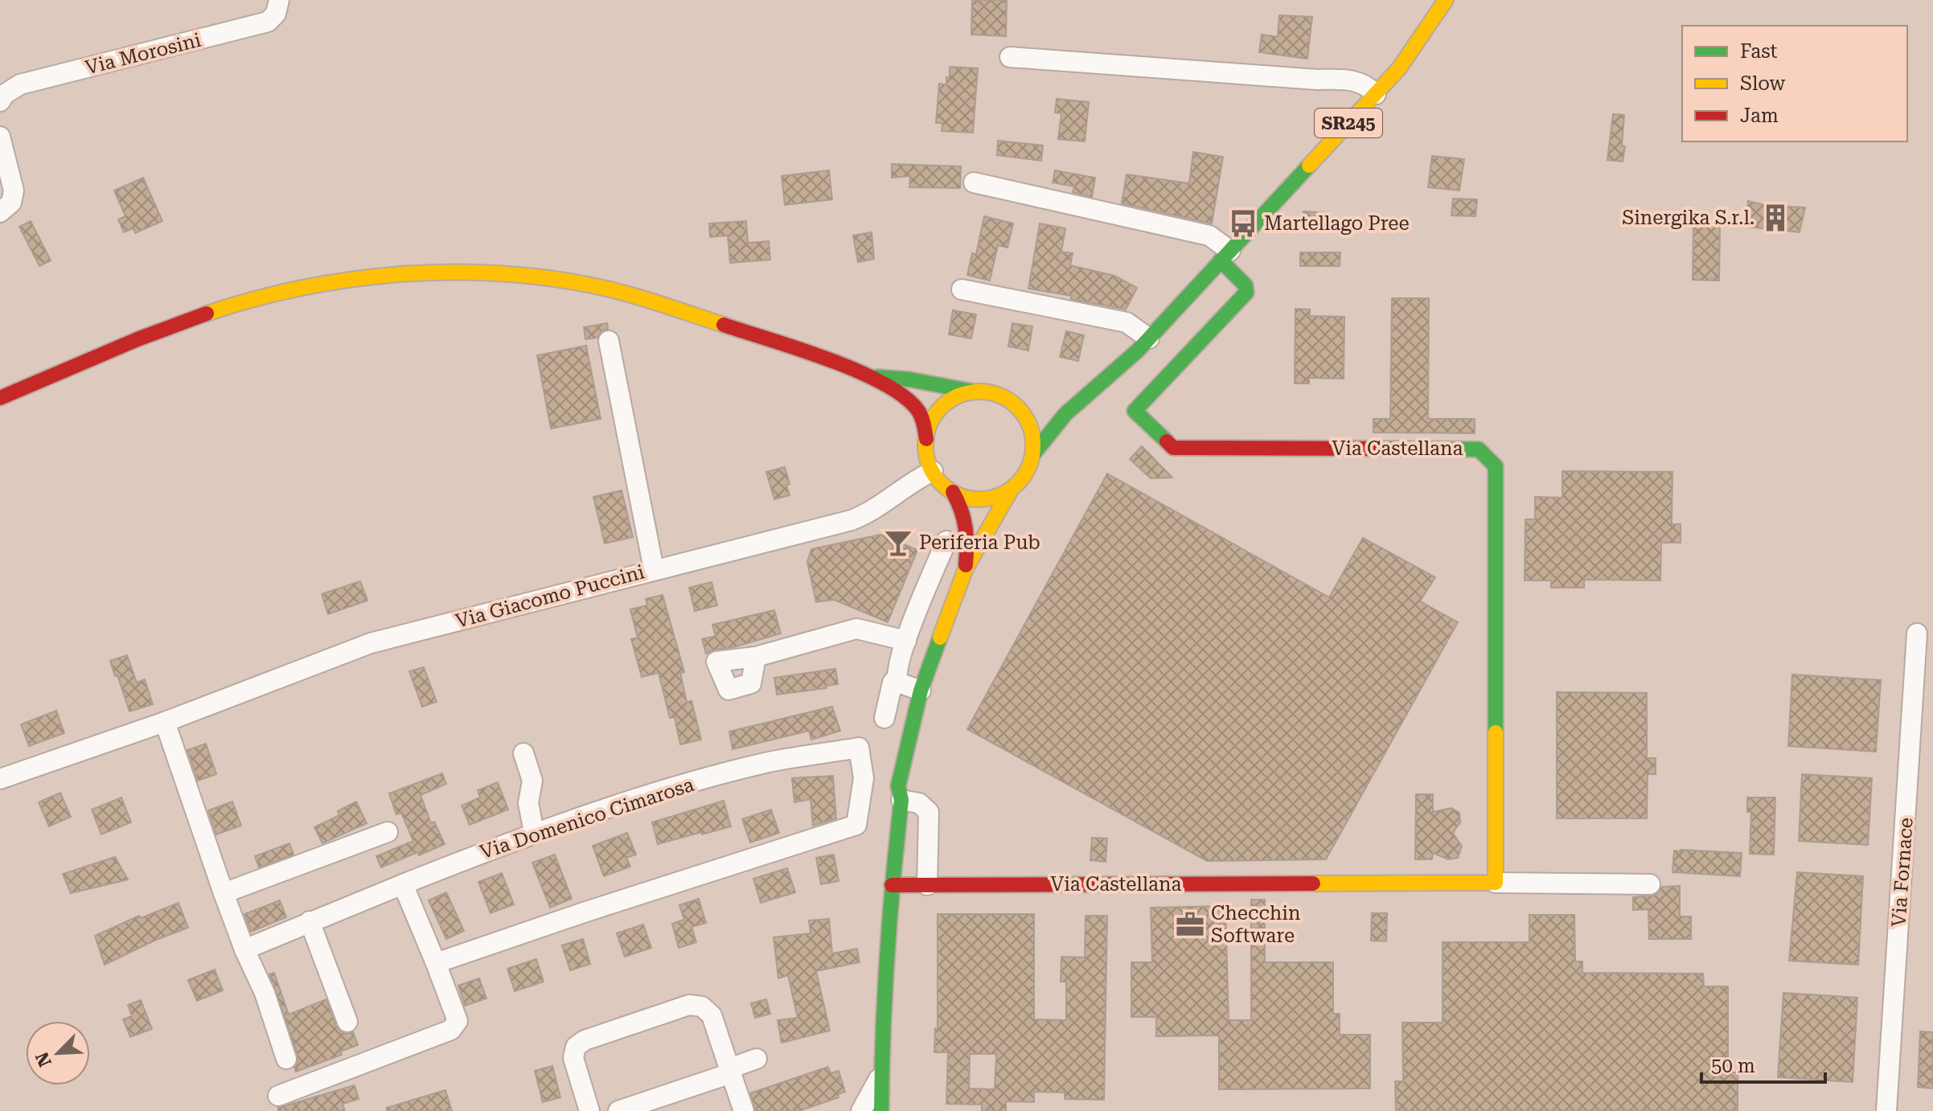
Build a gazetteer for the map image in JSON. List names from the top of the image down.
{
  "streets": {
    "street": [
      "Via Morosini",
      "SR245",
      "Via Castellana",
      "Via Giacomo Puccini",
      "Via Domenico Cimarosa",
      "Via Fornace"
    ]
  },
  "crossings": [
    ["SR245", "Via Castellana"],
    ["SR245", "Via Giacomo Puccini"]
  ],
  "places": {
    "building": ["Sinergika S.r.l."],
    "bus stop": ["Martellago Pree"],
    "bar": ["Periferia Pub"],
    "office": ["Checchin Software"]
  },
  "legend": ["Fast", "Slow", "Jam"],
  "scale_bar": "50 m",
  "north": "bottom left"
}
